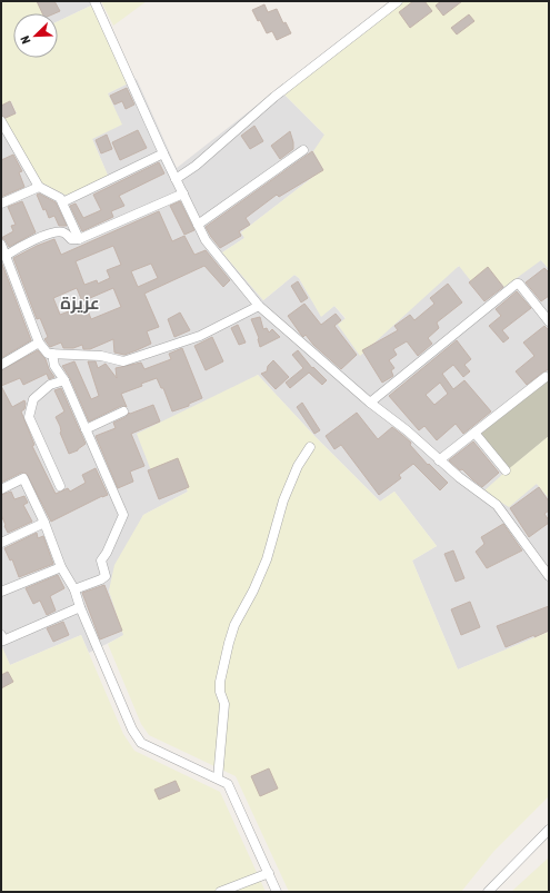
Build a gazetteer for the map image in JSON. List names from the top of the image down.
{
  "districts": ["عزيزة"],
  "north": "bottom left"
}
